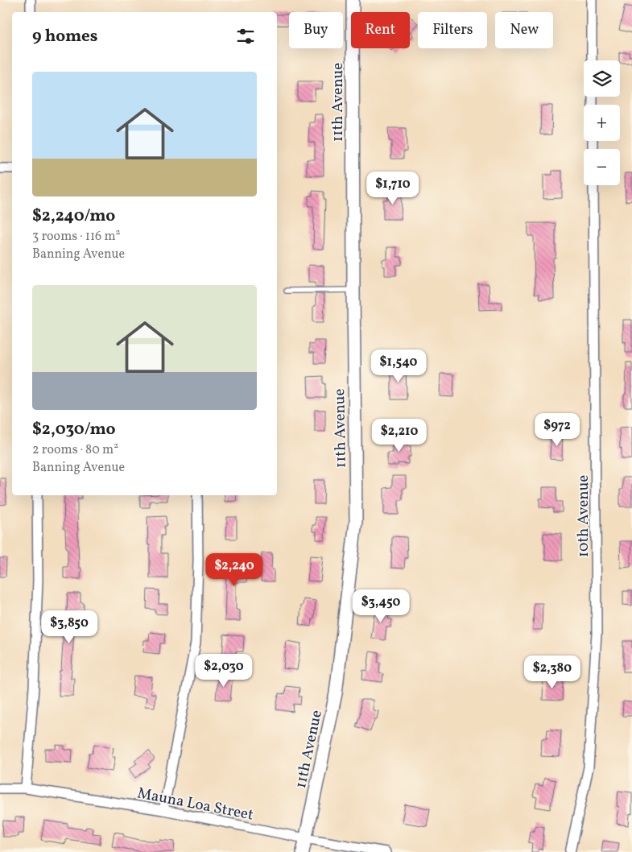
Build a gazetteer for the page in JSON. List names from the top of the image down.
{
  "streets": {
    "main road": ["11th Avenue"],
    "street": ["10th Avenue", "Mauna Loa Street"]
  },
  "crossings": [
    ["11th Avenue", "Mauna Loa Street"]
  ],
  "page": {
    "chip": [
      "Buy",
      "Rent",
      "Filters",
      "New"
    ],
    "heading": "9 homes",
    "map_buttons": ["+", "−"],
    "list": [
      {
        "name": "$2,240/mo",
        "note": "3 rooms · 116 m² · Banning Avenue"
      },
      {
        "name": "$2,030/mo",
        "note": "2 rooms · 80 m² · Banning Avenue"
      }
    ],
    "price": [
      "$1,710",
      "$1,540",
      "$972",
      "$2,210",
      "$2,240",
      "$3,450",
      "$3,850",
      "$2,030",
      "$2,380"
    ]
  }
}
